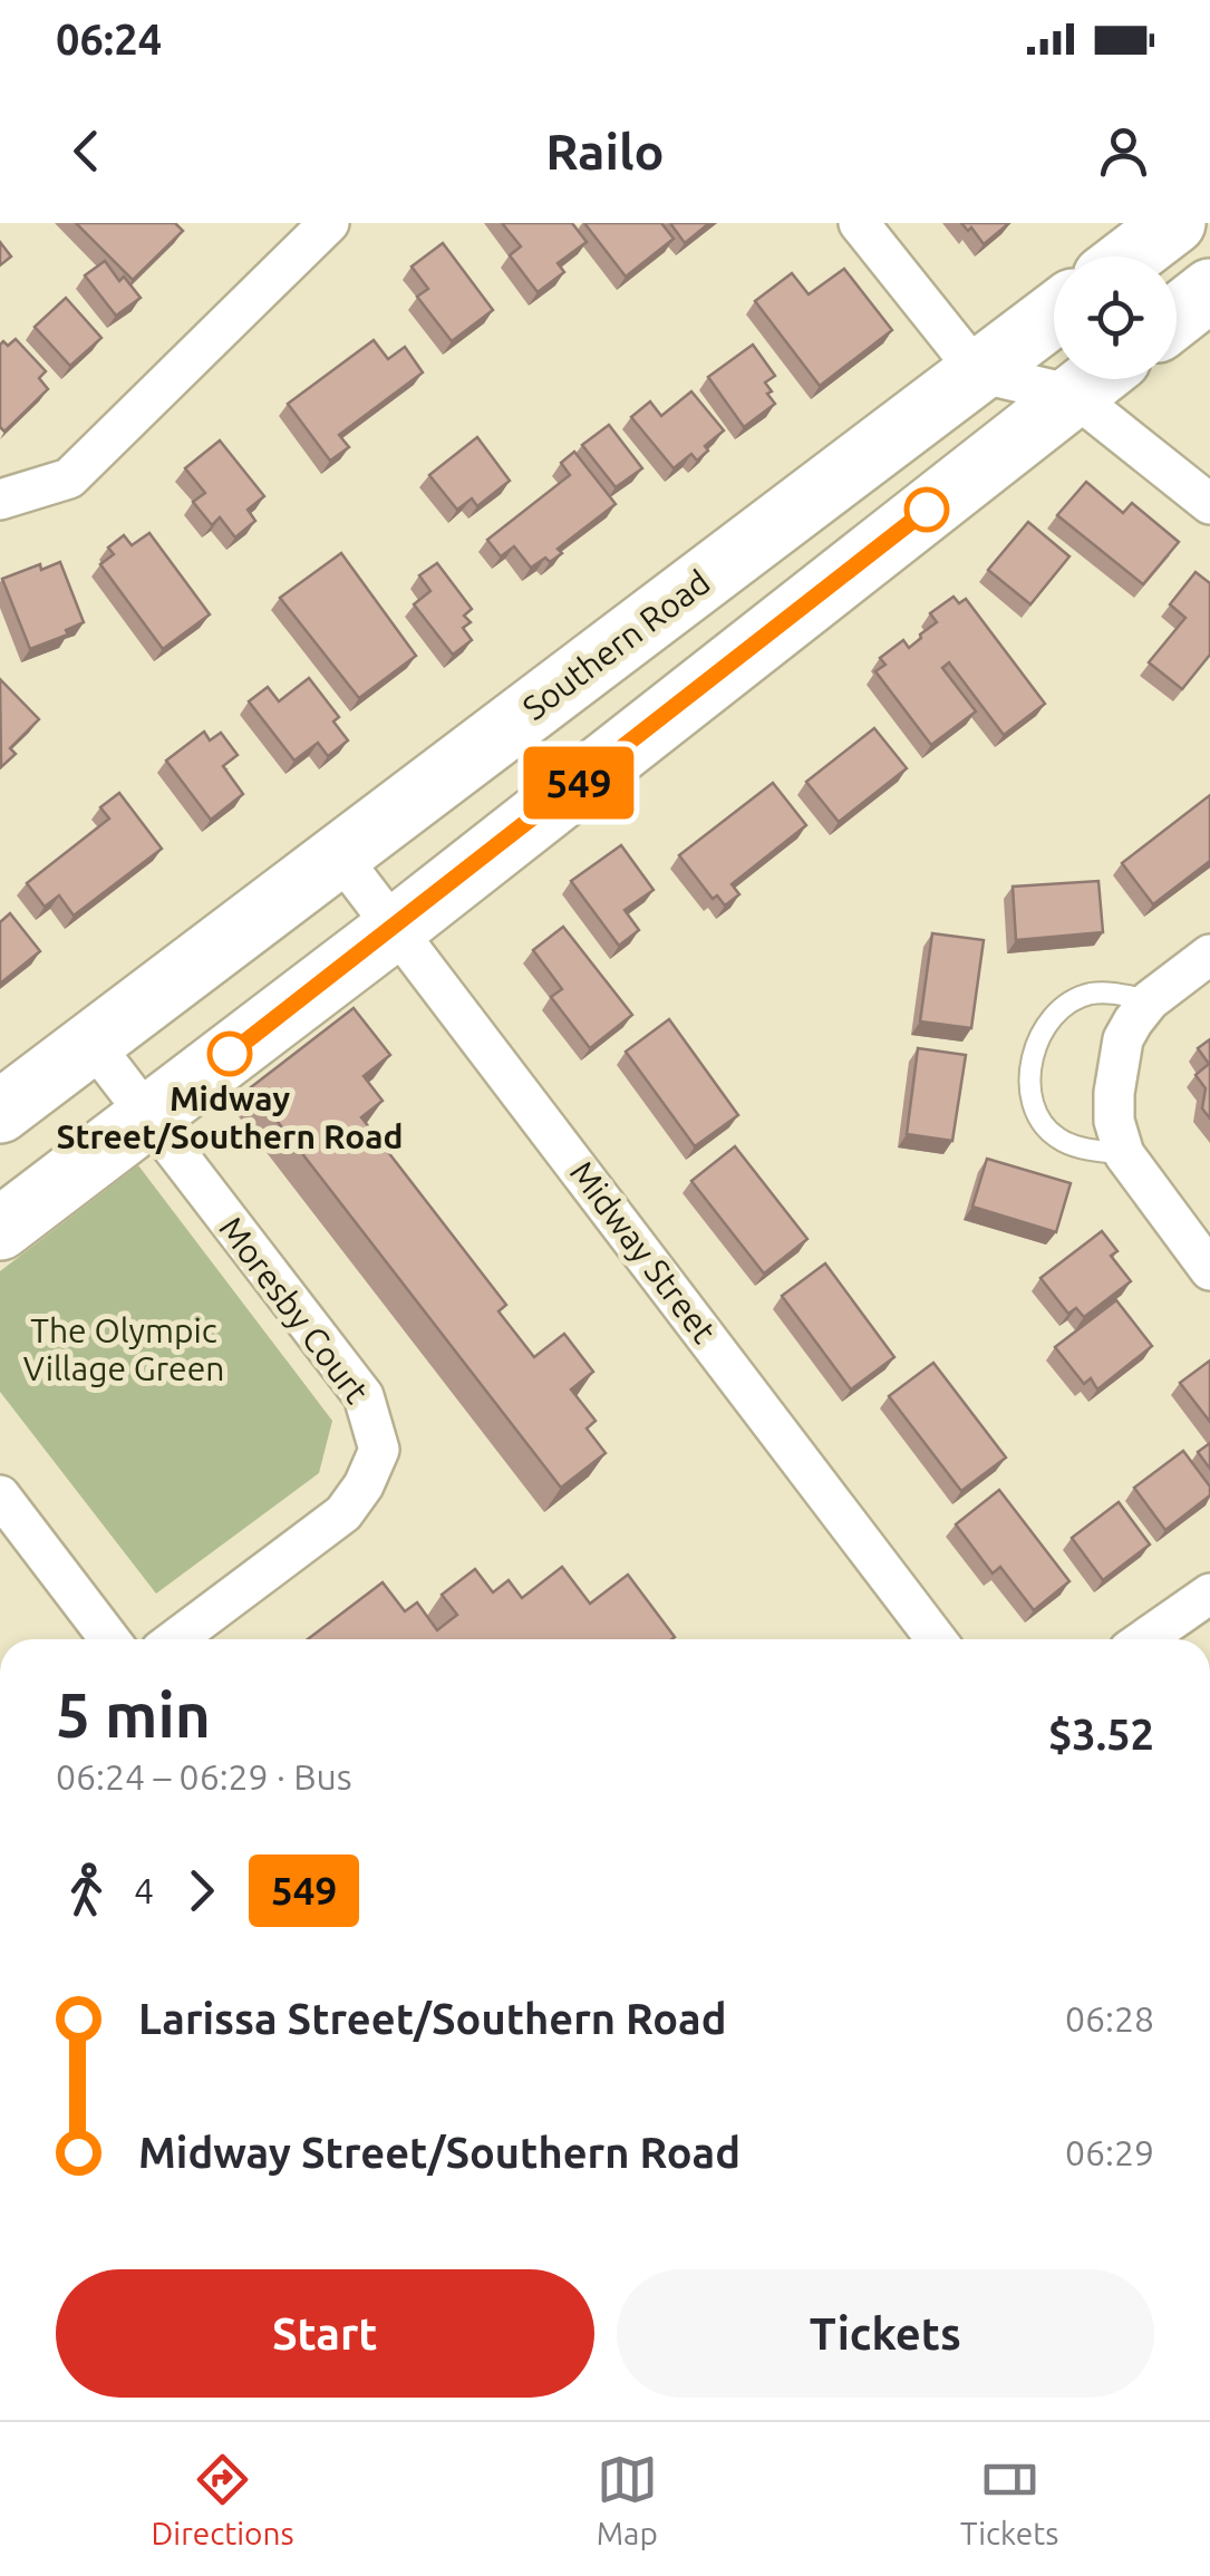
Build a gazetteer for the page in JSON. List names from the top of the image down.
{
  "streets": {
    "main road": ["Southern Road"],
    "street": ["Midway Street", "Moresby Court"]
  },
  "crossings": [
    ["Southern Road", "Midway Street"],
    ["Southern Road", "Moresby Court"]
  ],
  "parks": ["The Olympic Village Green"],
  "places": ["Midway Street/Southern Road"],
  "lines": ["bus line 549"],
  "page": {
    "status": "06:24",
    "header": "Railo",
    "on_map": "549",
    "heading": ["5 min", "06:24 – 06:29 · Bus", "$3.52"],
    "legs": ["4", "549"],
    "list": [
      {
        "name": "Larissa Street/Southern Road",
        "value": "06:28"
      },
      {
        "name": "Midway Street/Southern Road",
        "value": "06:29"
      }
    ],
    "buttons": ["Start", "Tickets"],
    "tabs": ["Directions", "Map", "Tickets"]
  }
}
